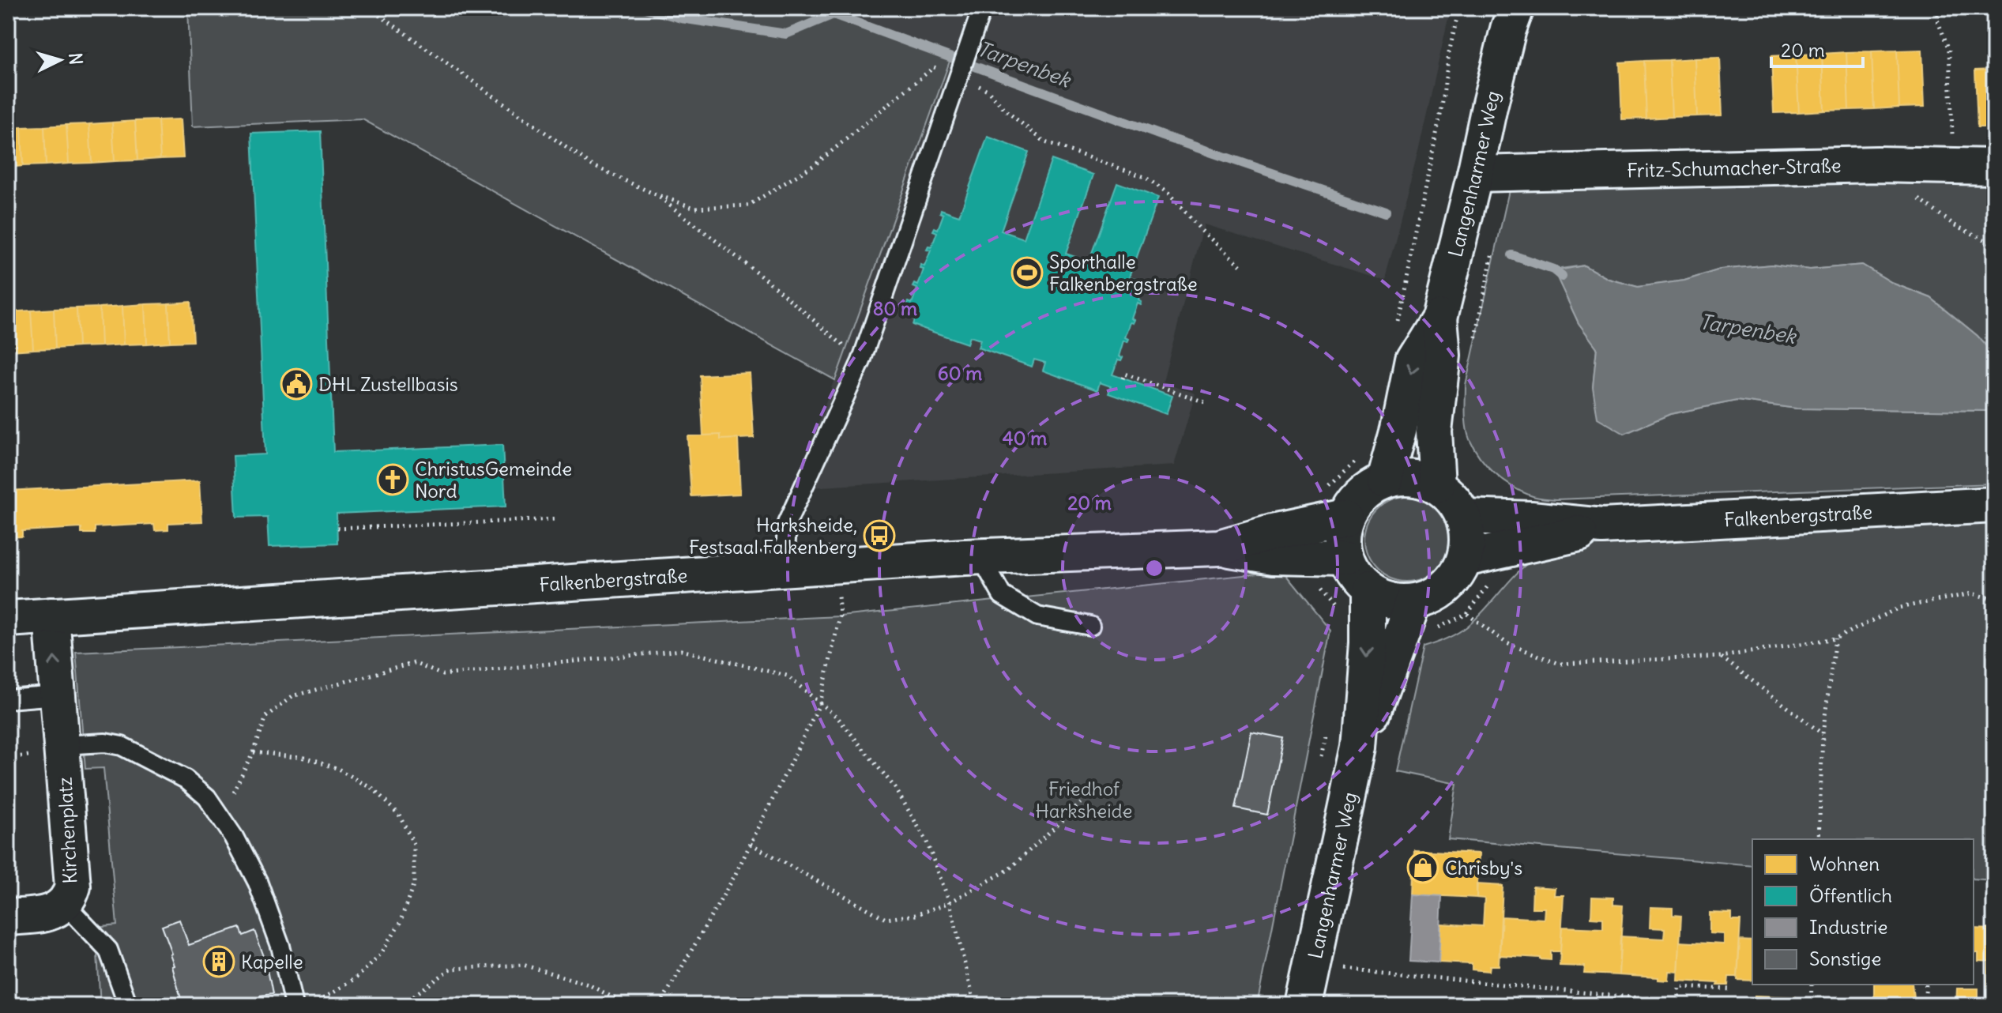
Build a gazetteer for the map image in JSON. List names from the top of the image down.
{
  "streets": {
    "street": [
      "Fritz-Schumacher-Straße",
      "Langenharmer Weg",
      "Falkenbergstraße",
      "Kirchenplatz"
    ]
  },
  "crossings": [
    ["Fritz-Schumacher-Straße", "Langenharmer Weg"],
    ["Langenharmer Weg", "Falkenbergstraße"],
    ["Falkenbergstraße", "Kirchenplatz"]
  ],
  "water": ["Tarpenbek"],
  "parks": ["Friedhof Harksheide"],
  "places": {
    "sports": ["Sporthalle Falkenbergstraße"],
    "public building": ["DHL Zustellbasis"],
    "church": ["ChristusGemeinde Nord"],
    "bus stop": ["Harksheide, Festsaal Falkenberg"],
    "shop": ["Chrisby's"],
    "building": ["Kapelle"]
  },
  "legend": [
    "Wohnen",
    "Öffentlich",
    "Industrie",
    "Sonstige"
  ],
  "scale_bar": "20 m",
  "north": "right",
  "rings": [
    "80 m",
    "60 m",
    "40 m",
    "20 m"
  ]
}
